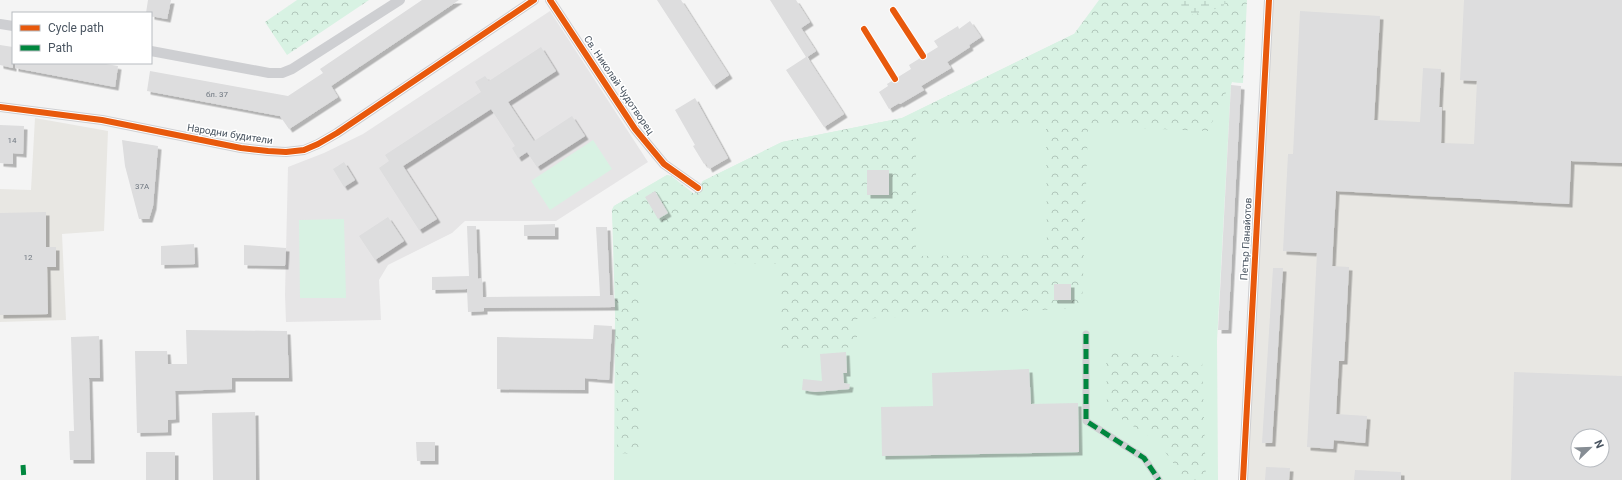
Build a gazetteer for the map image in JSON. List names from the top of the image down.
{
  "streets": {
    "street": ["Св. Николай Чудотворец", "Народни будители", "Петър Панайотов"]
  },
  "house_numbers": [
    "бл. 37",
    "14",
    "37А",
    "12"
  ],
  "legend": ["Cycle path", "Path"],
  "north": "top right"
}
